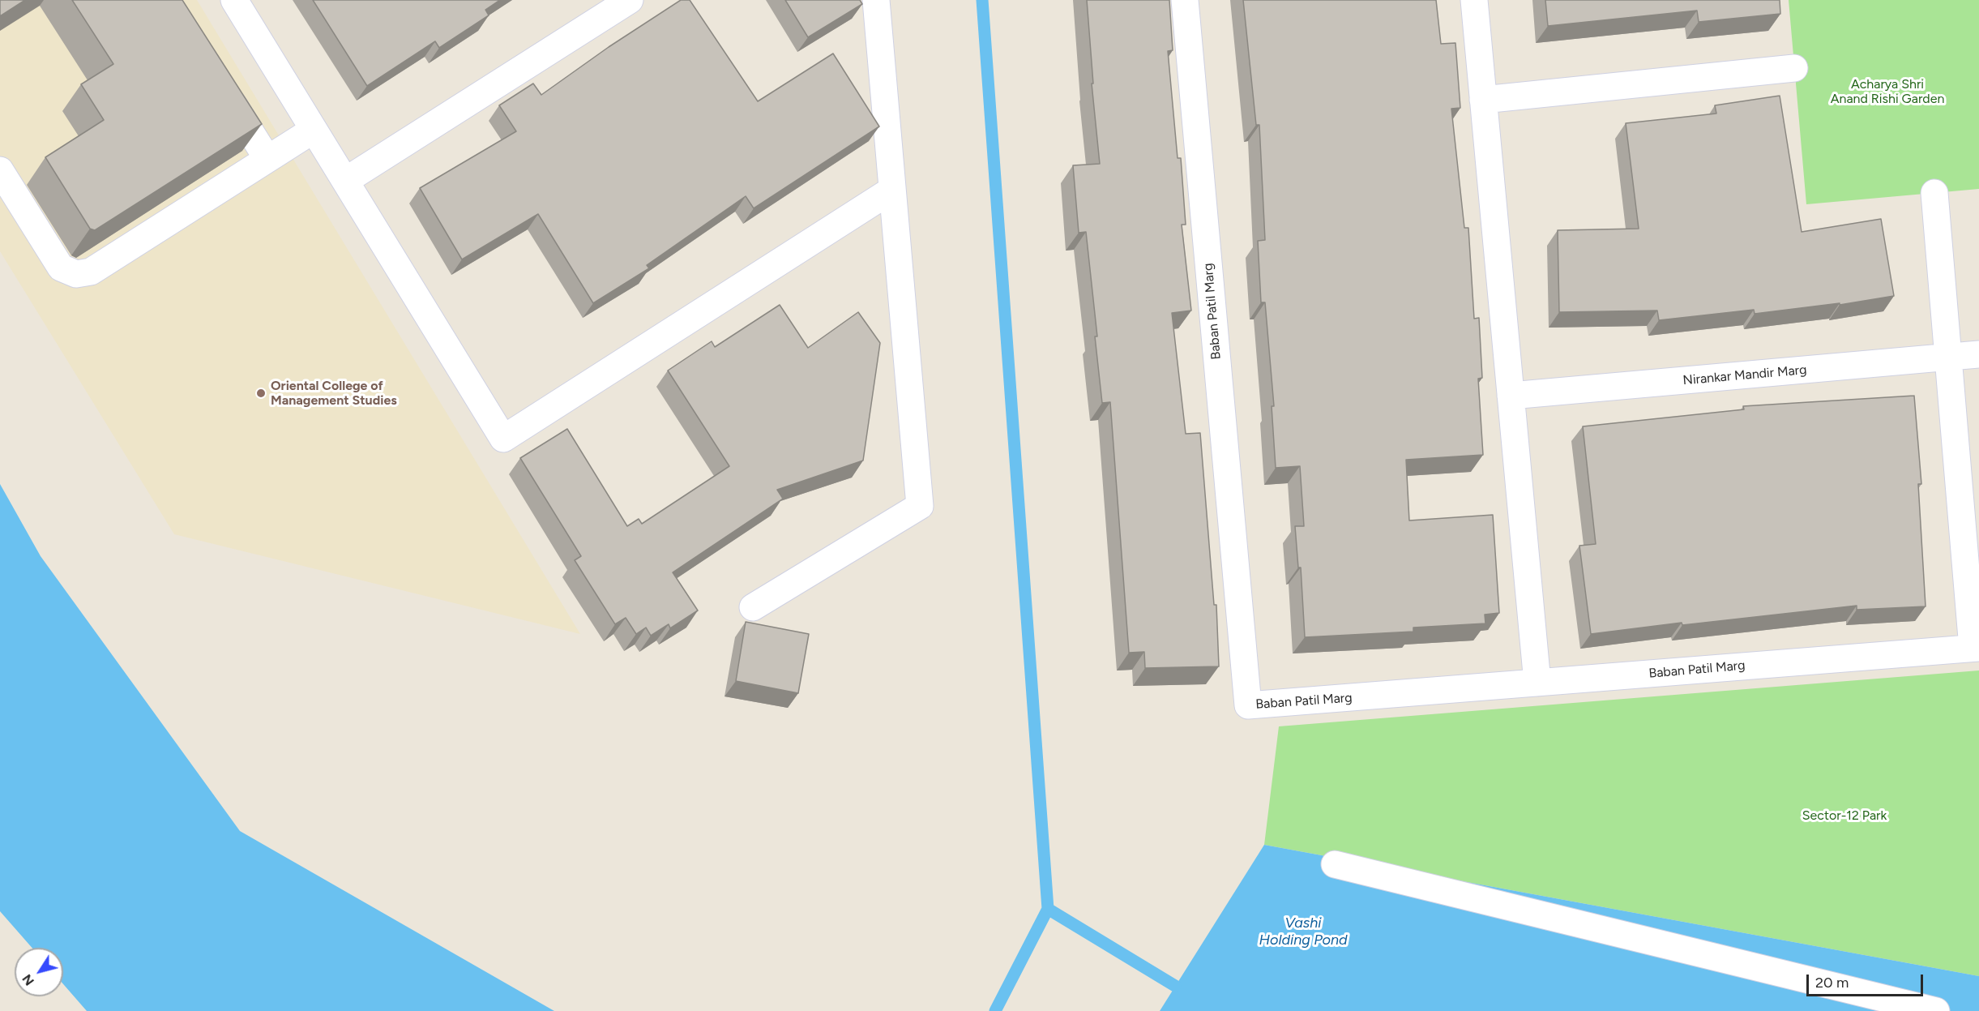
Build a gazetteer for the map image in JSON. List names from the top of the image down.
{
  "streets": {
    "street": ["Baban Patil Marg", "Nirankar Mandir Marg"]
  },
  "water": ["Vashi Holding Pond"],
  "parks": ["Acharya Shri Anand Rishi Garden", "Sector-12 Park"],
  "places": ["Oriental College of Management Studies"],
  "scale_bar": "20 m",
  "north": "bottom left"
}
